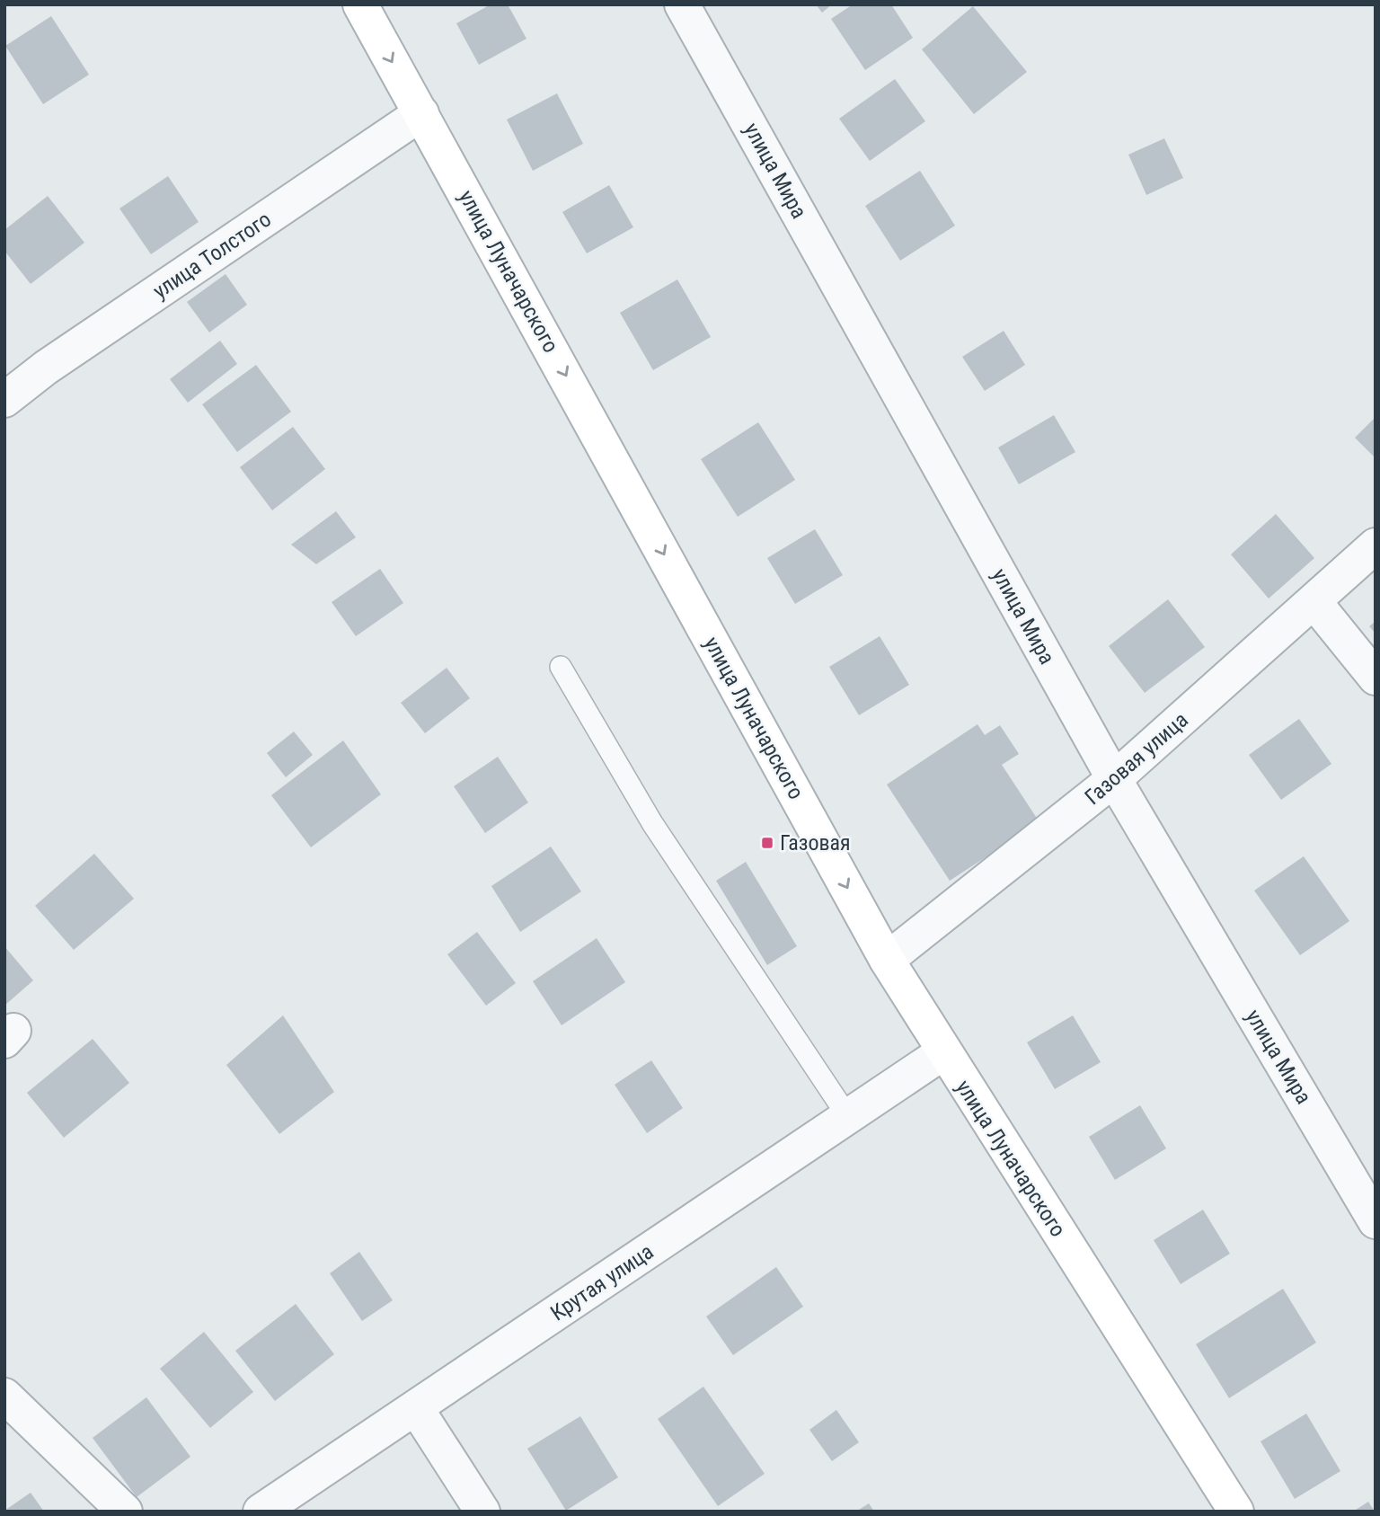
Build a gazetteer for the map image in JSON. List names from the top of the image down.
{
  "streets": {
    "main road": ["улица Луначарского"],
    "street": [
      "улица Мира",
      "улица Толстого",
      "Газовая улица",
      "Крутая улица"
    ]
  },
  "crossings": [
    ["улица Мира", "Газовая улица"],
    ["улица Толстого", "улица Луначарского"],
    ["улица Луначарского", "Газовая улица"],
    ["улица Луначарского", "Крутая улица"]
  ],
  "one_way": ["улица Луначарского"],
  "places": {
    "transit": ["Газовая"]
  }
}
